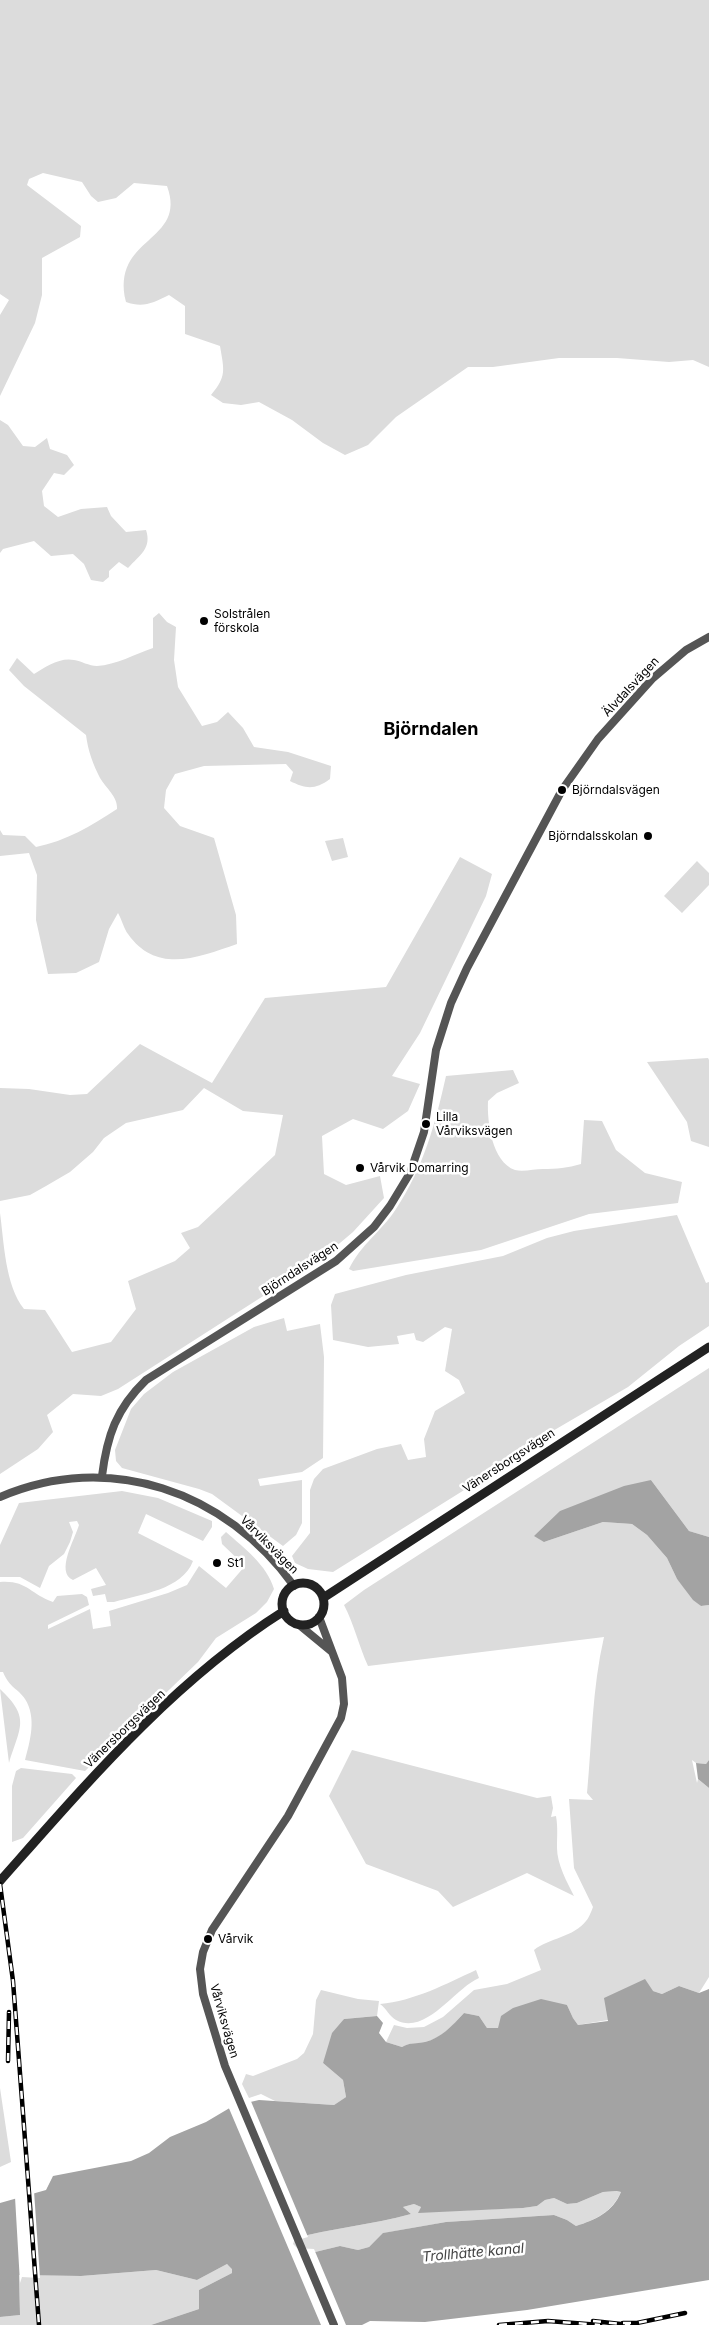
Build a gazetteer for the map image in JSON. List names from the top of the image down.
{
  "streets": {
    "main road": ["Vänersborgsvägen"],
    "street": ["Älvdalsvägen", "Björndalsvägen", "Vårviksvägen"]
  },
  "crossings": [
    ["Älvdalsvägen", "Björndalsvägen"],
    ["Björndalsvägen", "Vårviksvägen"],
    ["Vänersborgsvägen", "Vårviksvägen"]
  ],
  "districts": ["Björndalen"],
  "water": ["Trollhätte kanal"],
  "places": [
    "Solstrålen förskola",
    "Björndalsvägen",
    "Björndalsskolan",
    "Lilla Vårviksvägen",
    "Vårvik Domarring",
    "St1",
    "Vårvik"
  ]
}
